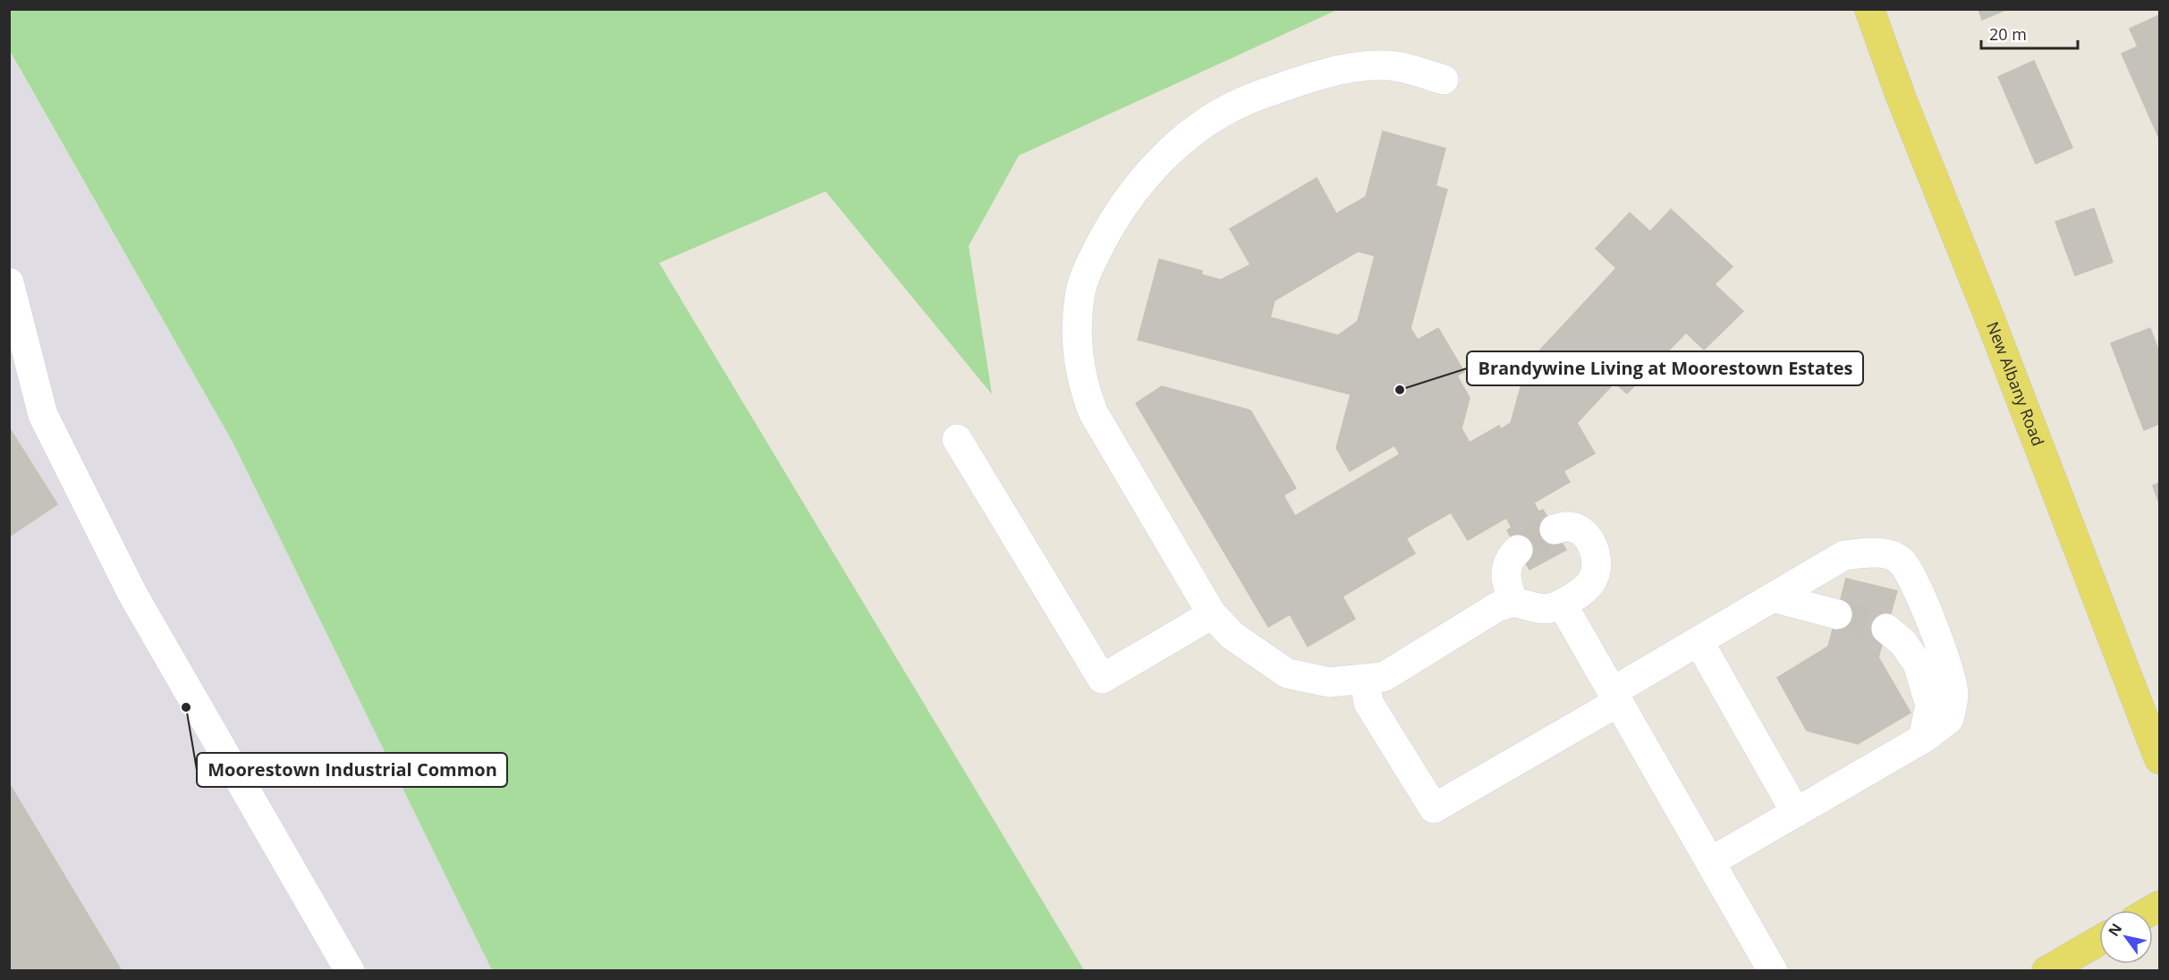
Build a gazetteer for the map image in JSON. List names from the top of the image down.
{
  "streets": {
    "main road": ["New Albany Road"]
  },
  "places": ["Brandywine Living at Moorestown Estates", "Moorestown Industrial Common"],
  "scale_bar": "20 m",
  "north": "top left"
}
